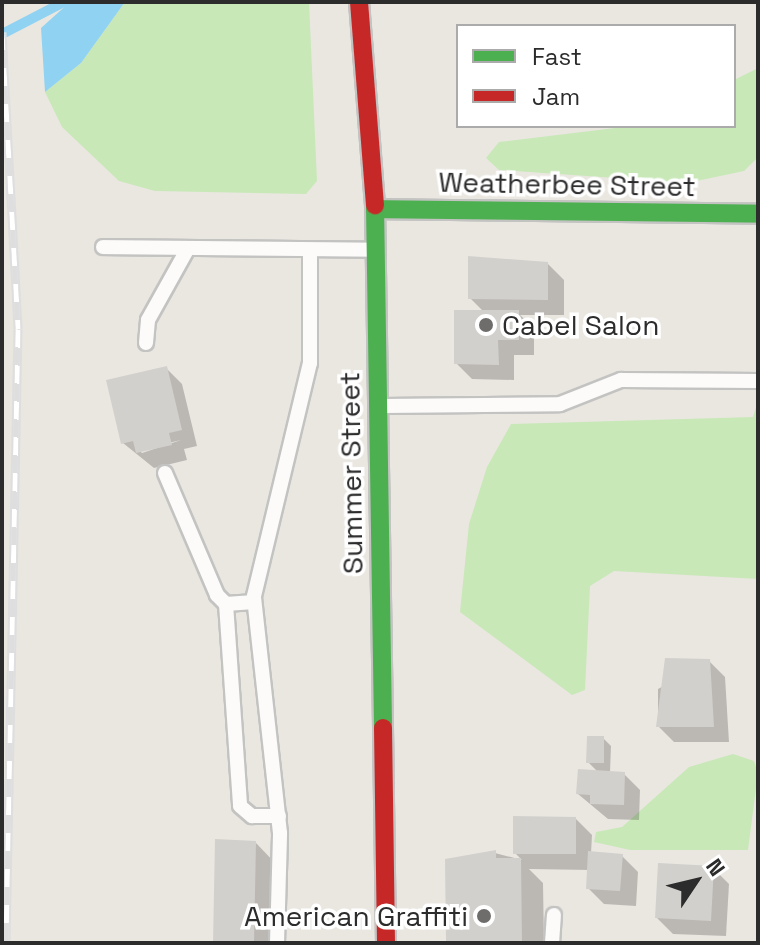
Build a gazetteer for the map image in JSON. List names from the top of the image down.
{
  "streets": {
    "main road": ["Weatherbee Street", "Summer Street"]
  },
  "crossings": [
    ["Weatherbee Street", "Summer Street"]
  ],
  "places": ["Cabel Salon", "American Graffiti"],
  "legend": ["Fast", "Jam"],
  "north": "top right"
}
